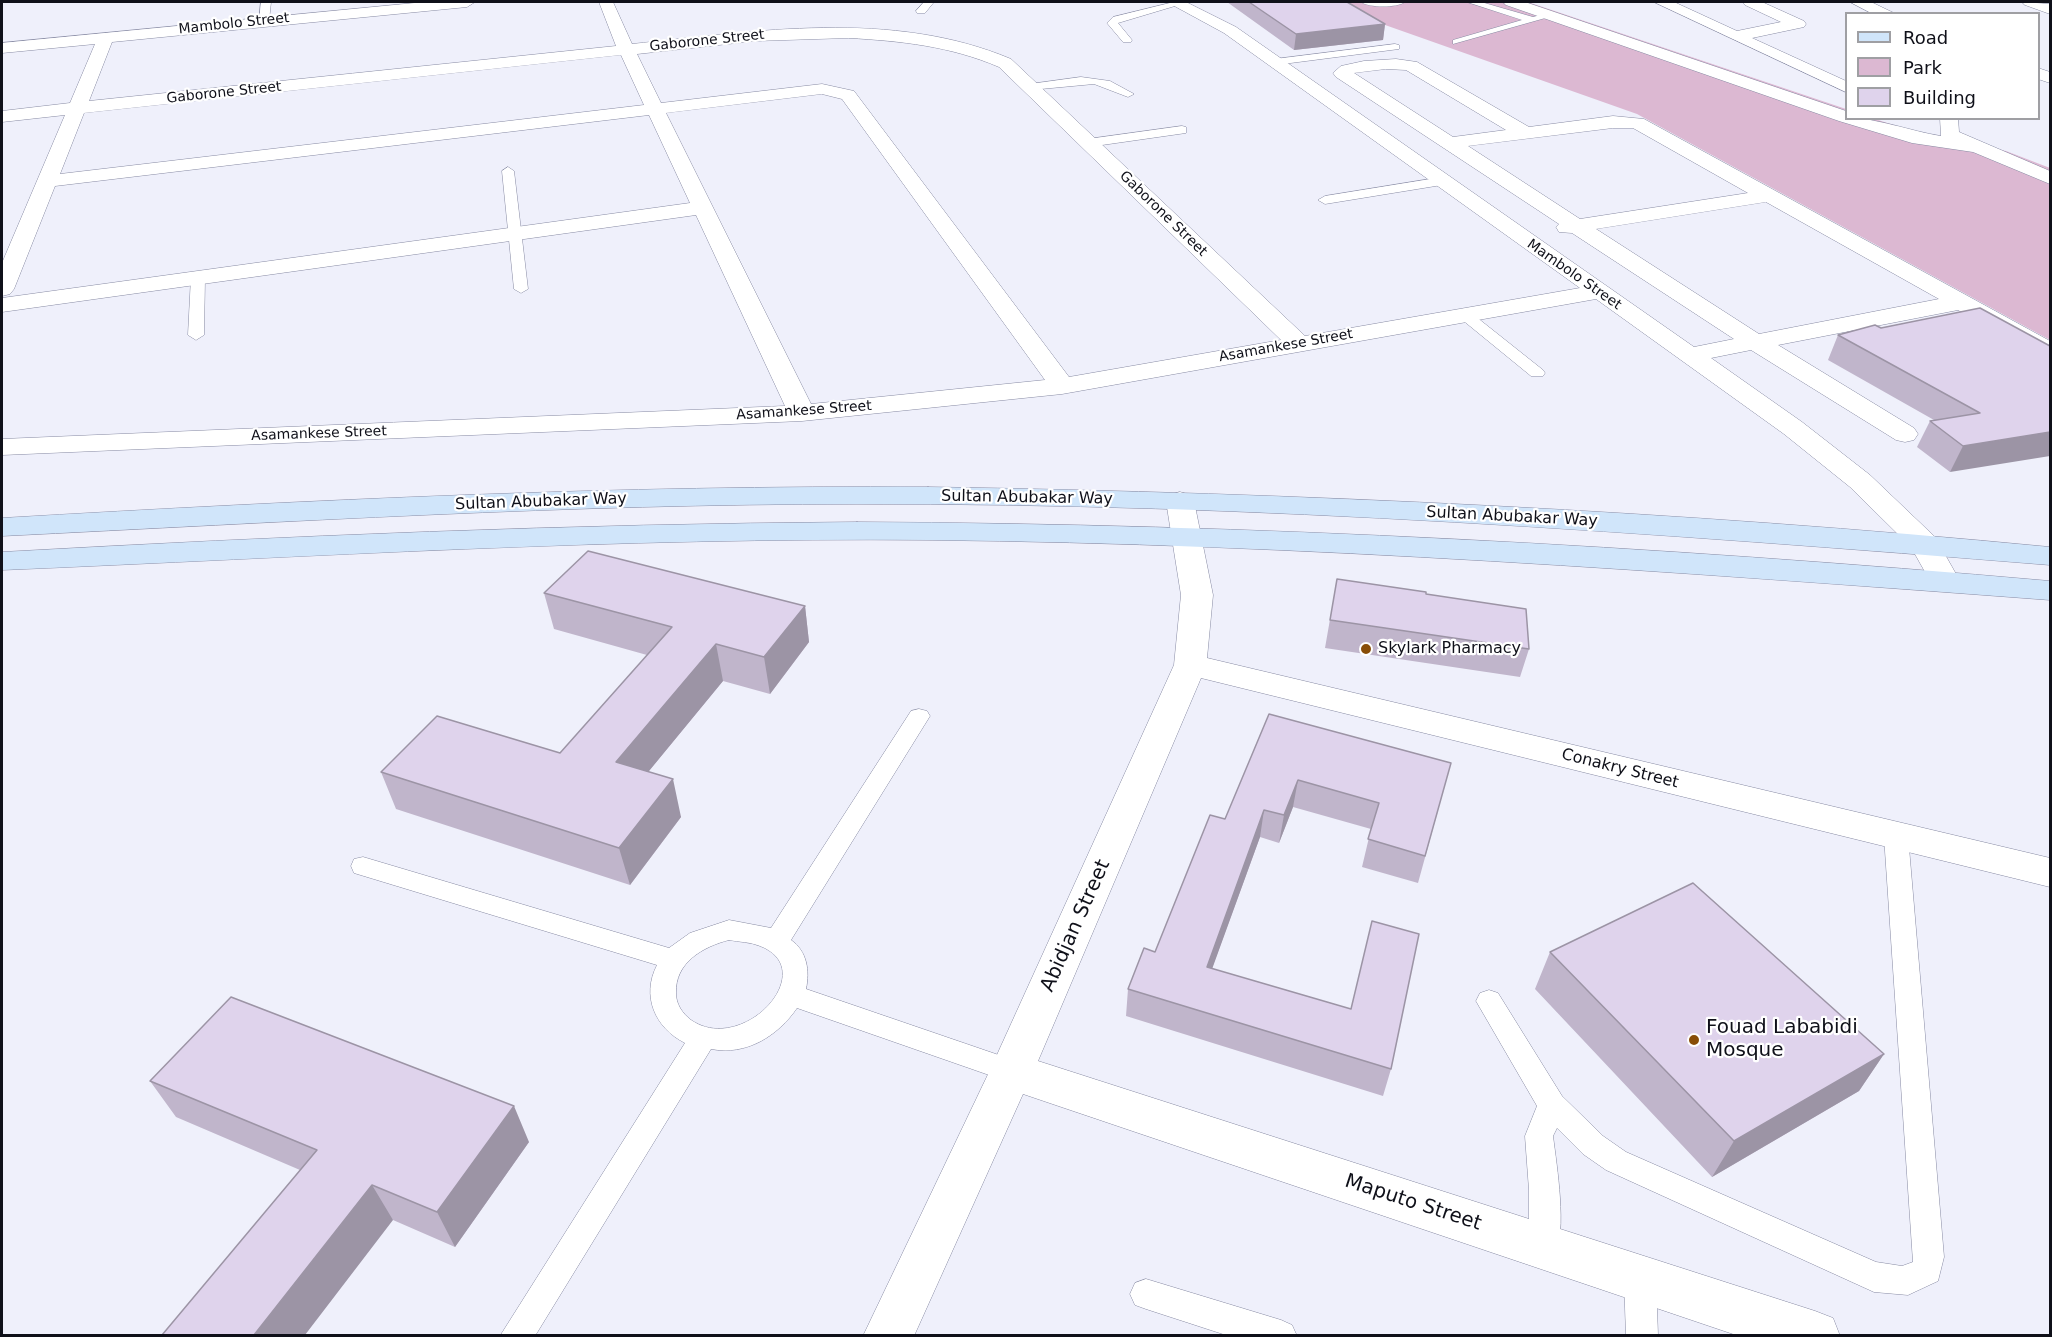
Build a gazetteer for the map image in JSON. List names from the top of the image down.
{
  "streets": {
    "main road": ["Sultan Abubakar Way"],
    "street": [
      "Mambolo Street",
      "Gaborone Street",
      "Asamankese Street",
      "Conakry Street",
      "Abidjan Street",
      "Maputo Street"
    ]
  },
  "crossings": [
    ["Mambolo Street", "Asamankese Street"],
    ["Mambolo Street", "Sultan Abubakar Way"],
    ["Gaborone Street", "Asamankese Street"],
    ["Sultan Abubakar Way", "Abidjan Street"],
    ["Conakry Street", "Abidjan Street"],
    ["Abidjan Street", "Maputo Street"]
  ],
  "places": ["Skylark Pharmacy", "Fouad Lababidi Mosque"],
  "legend": ["Road", "Park", "Building"]
}
